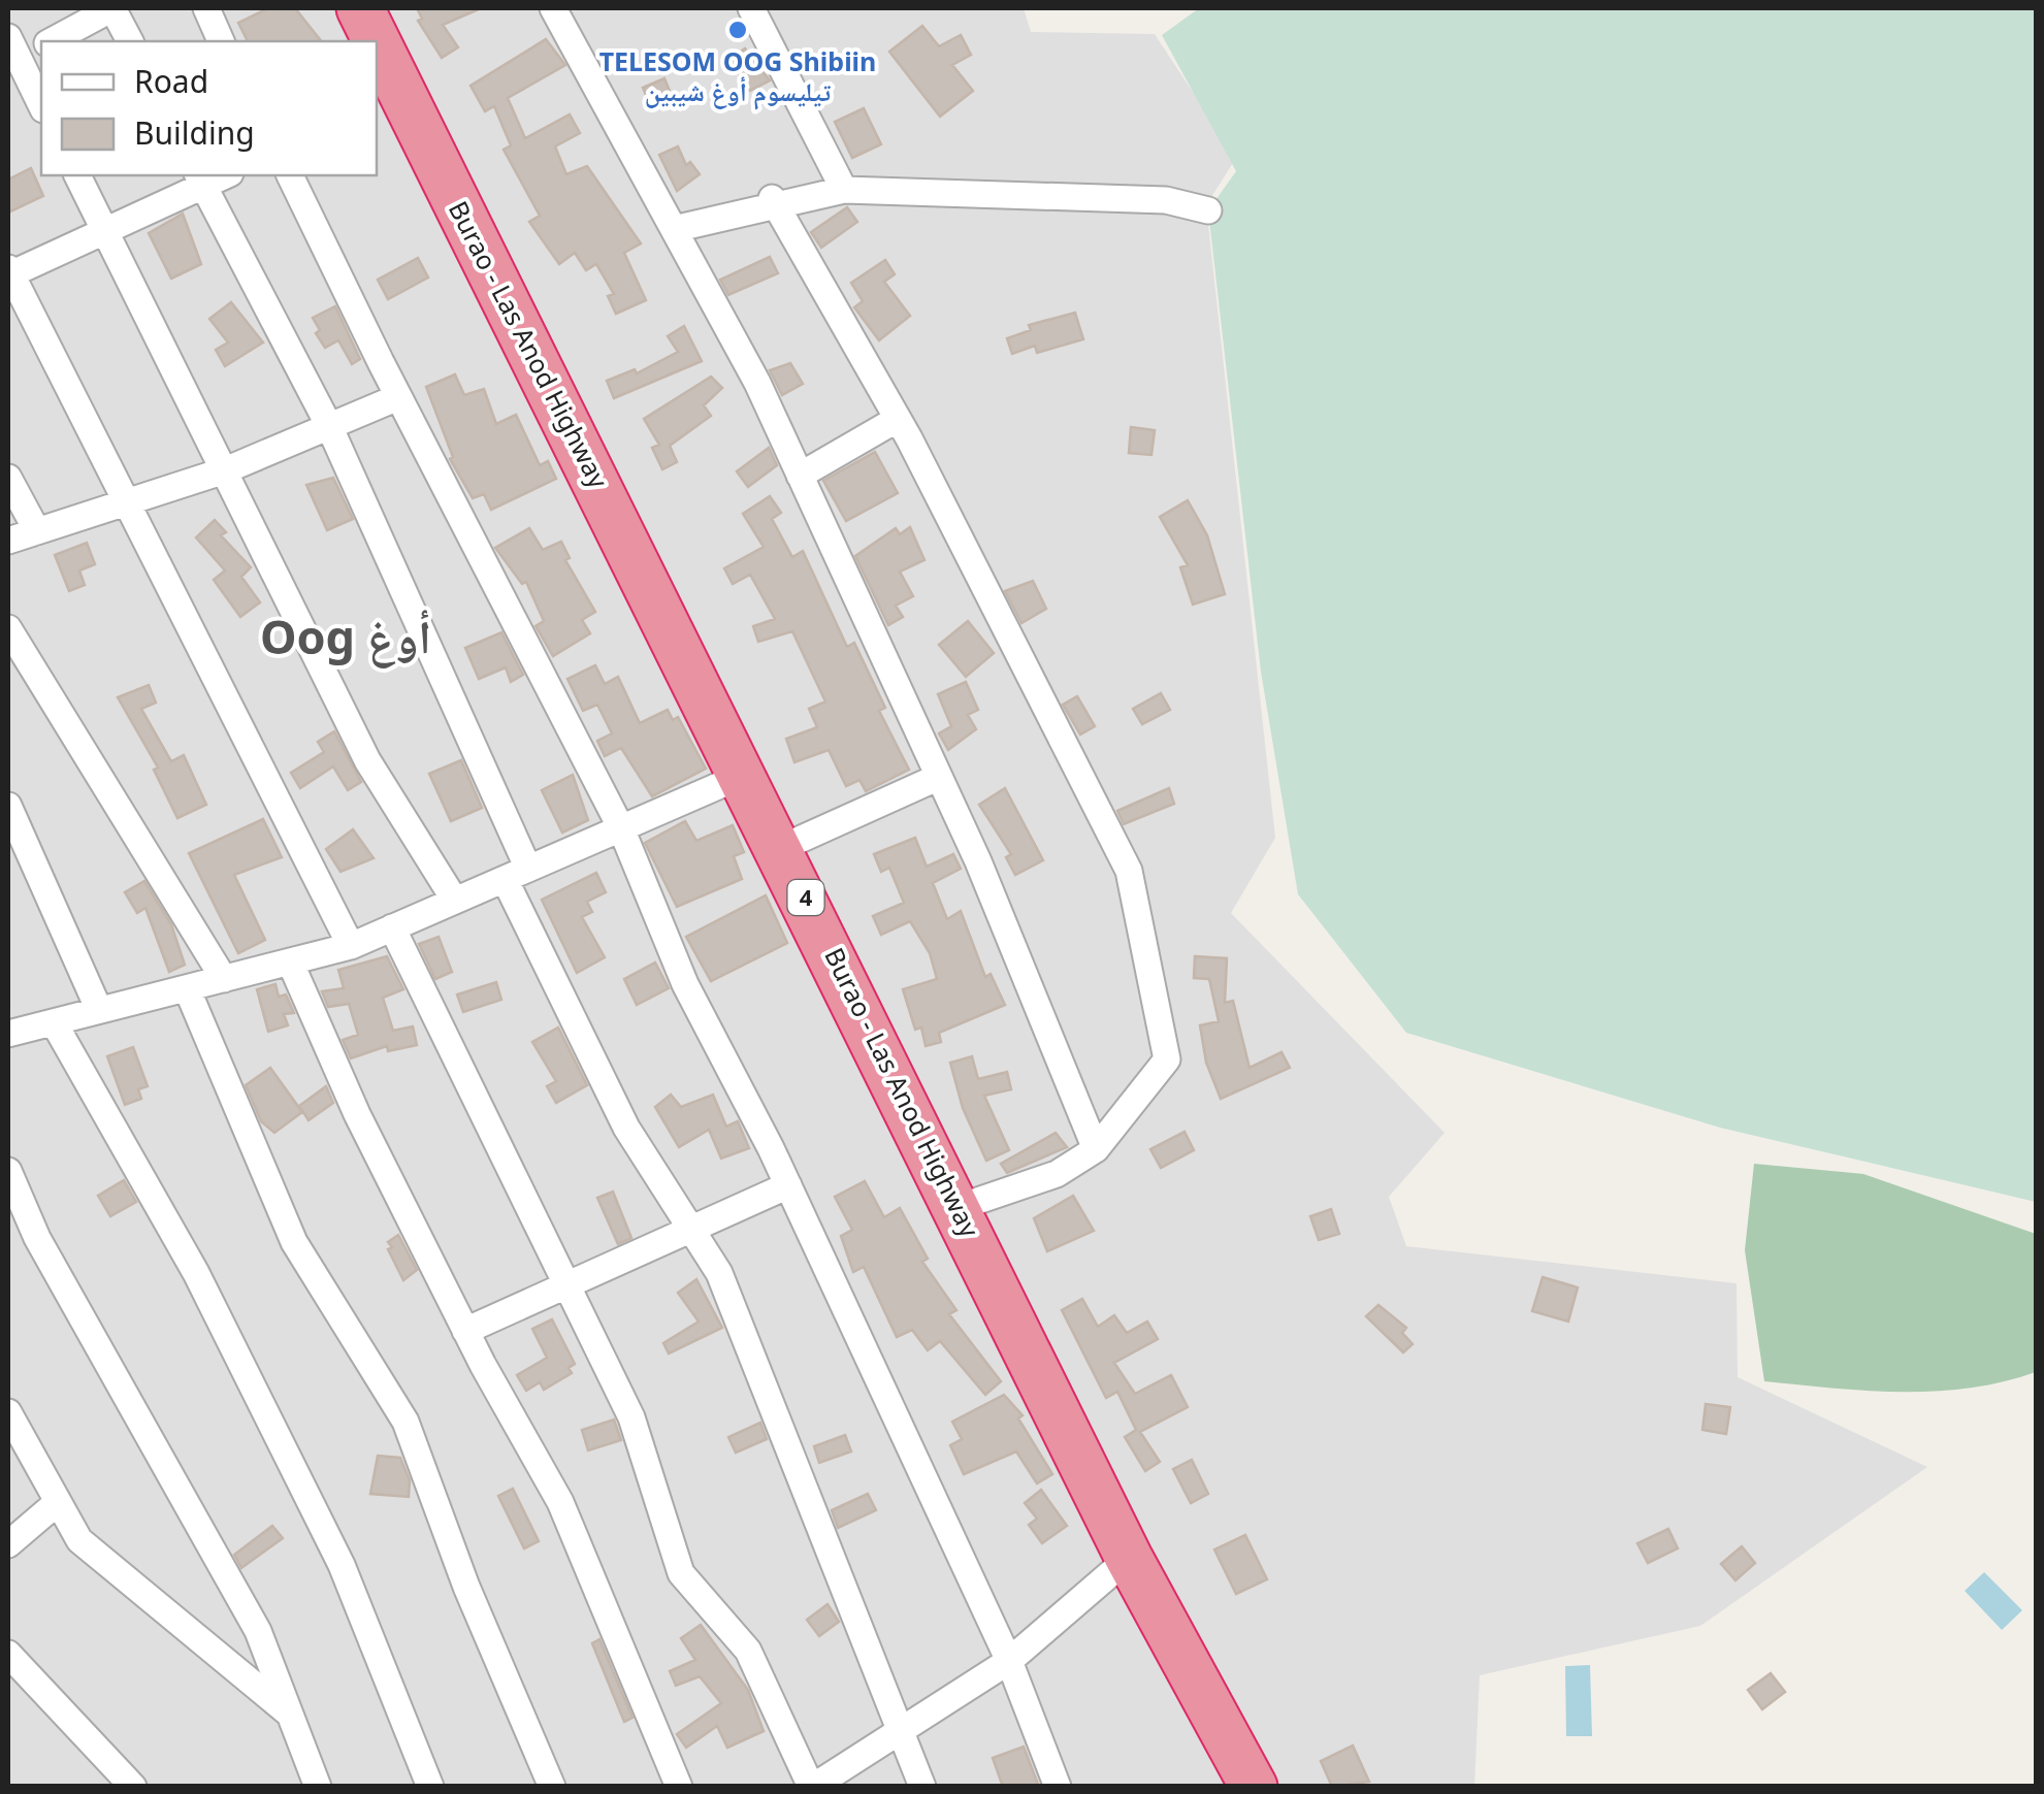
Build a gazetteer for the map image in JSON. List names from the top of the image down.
{
  "streets": {
    "highway": ["Burao - Las Anod Highway", "4"]
  },
  "districts": ["Oog أوغ"],
  "places": ["TELESOM OOG Shibiin تيليسوم أوغ شيبين"],
  "legend": ["Road", "Building"]
}
